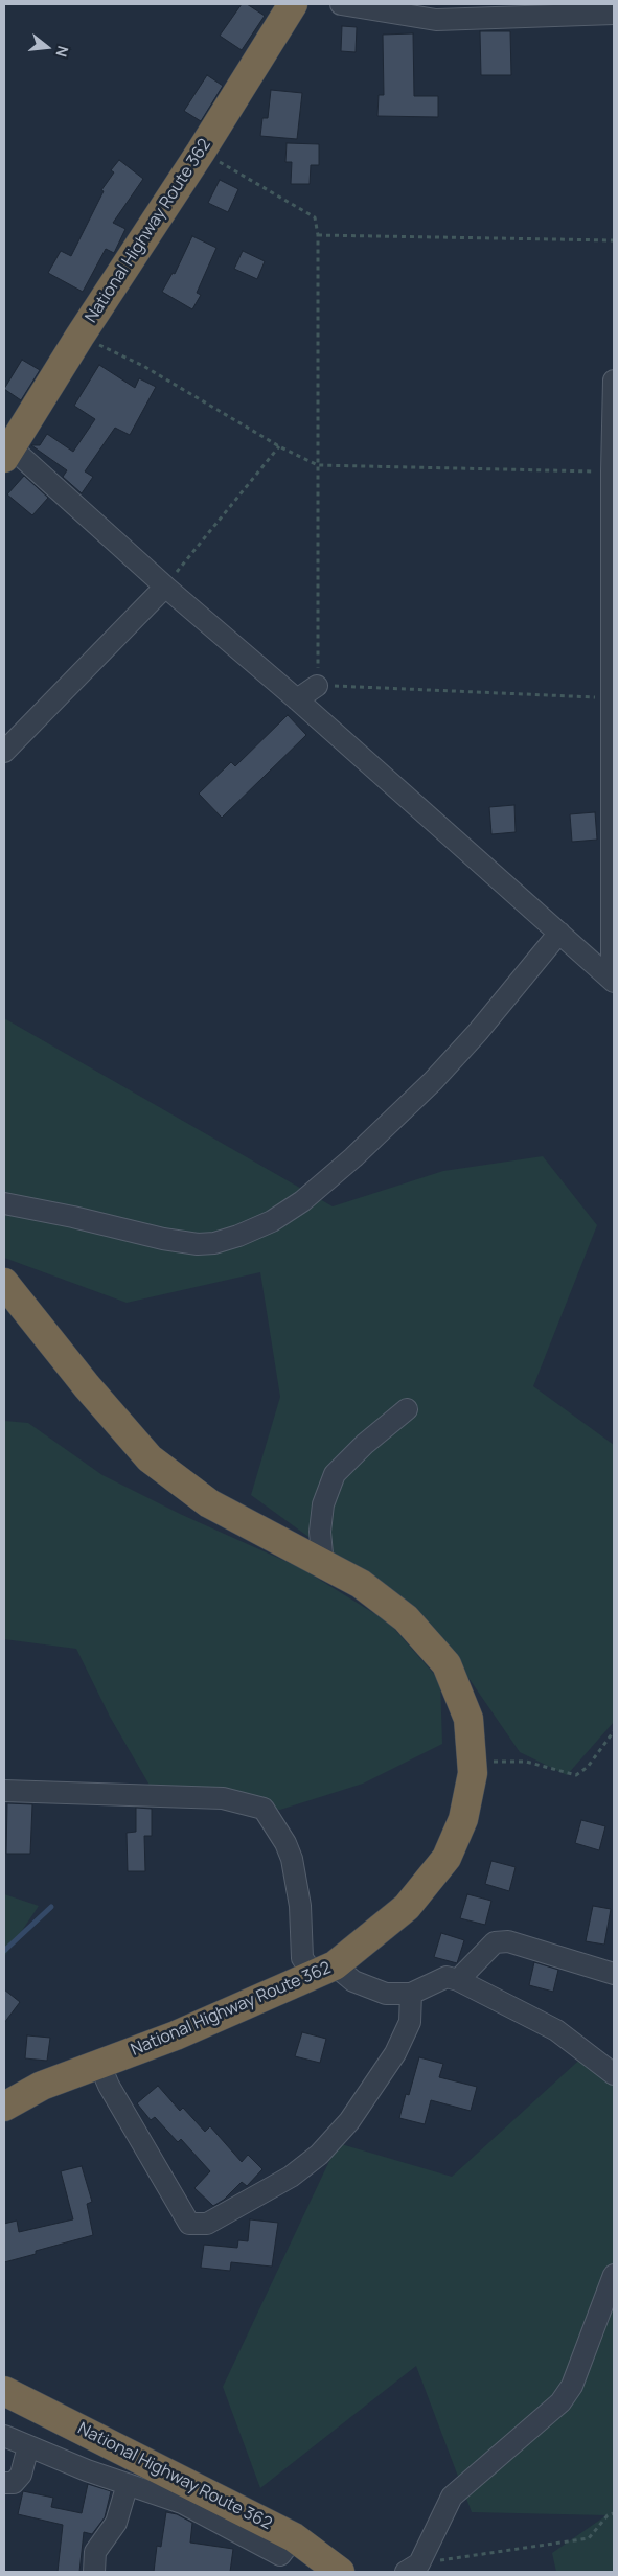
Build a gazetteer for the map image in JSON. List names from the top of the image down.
{
  "streets": {
    "highway": ["National Highway Route 362"]
  },
  "north": "right"
}
